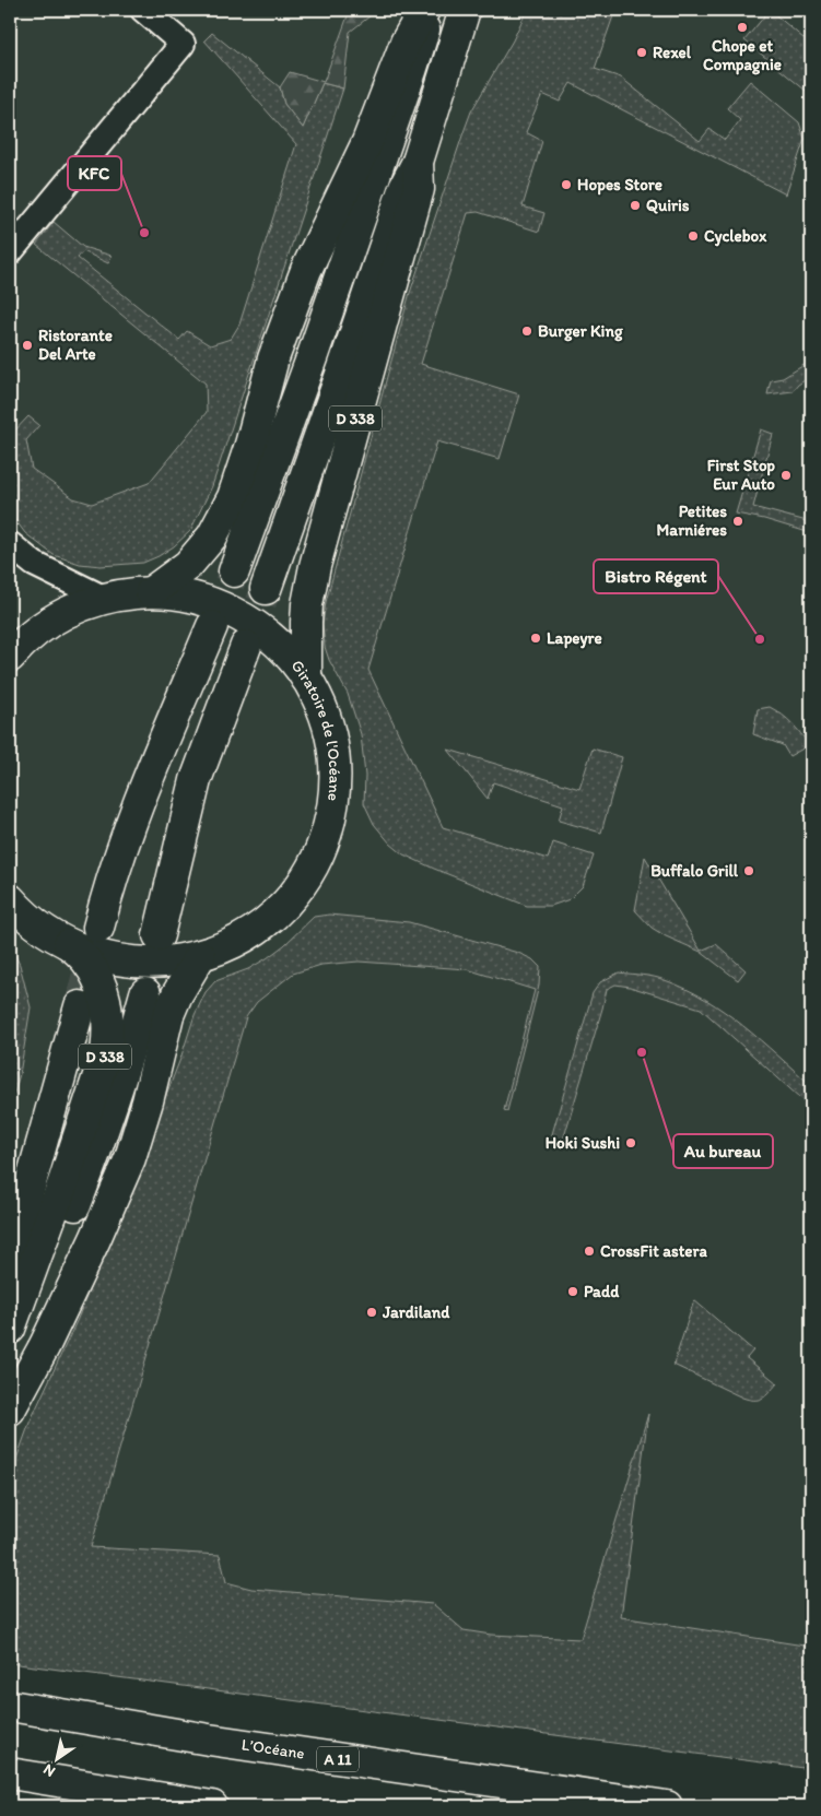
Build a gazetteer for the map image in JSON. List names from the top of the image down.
{
  "streets": {
    "main road": [
      "D 338",
      "Giratoire de l'Océane",
      "L’Océane",
      "A 11"
    ]
  },
  "crossings": [
    ["D 338", "Giratoire de l'Océane"]
  ],
  "places": [
    "Chope et Compagnie",
    "Rexel",
    "Hopes Store",
    "Quiris",
    "KFC",
    "Cyclebox",
    "Burger King",
    "Ristorante Del Arte",
    "First Stop Eur Auto",
    "Petites Marniéres",
    "Lapeyre",
    "Bistro Régent",
    "Buffalo Grill",
    "Au bureau",
    "Hoki Sushi",
    "CrossFit astera",
    "Padd",
    "Jardiland"
  ],
  "north": "bottom left"
}
